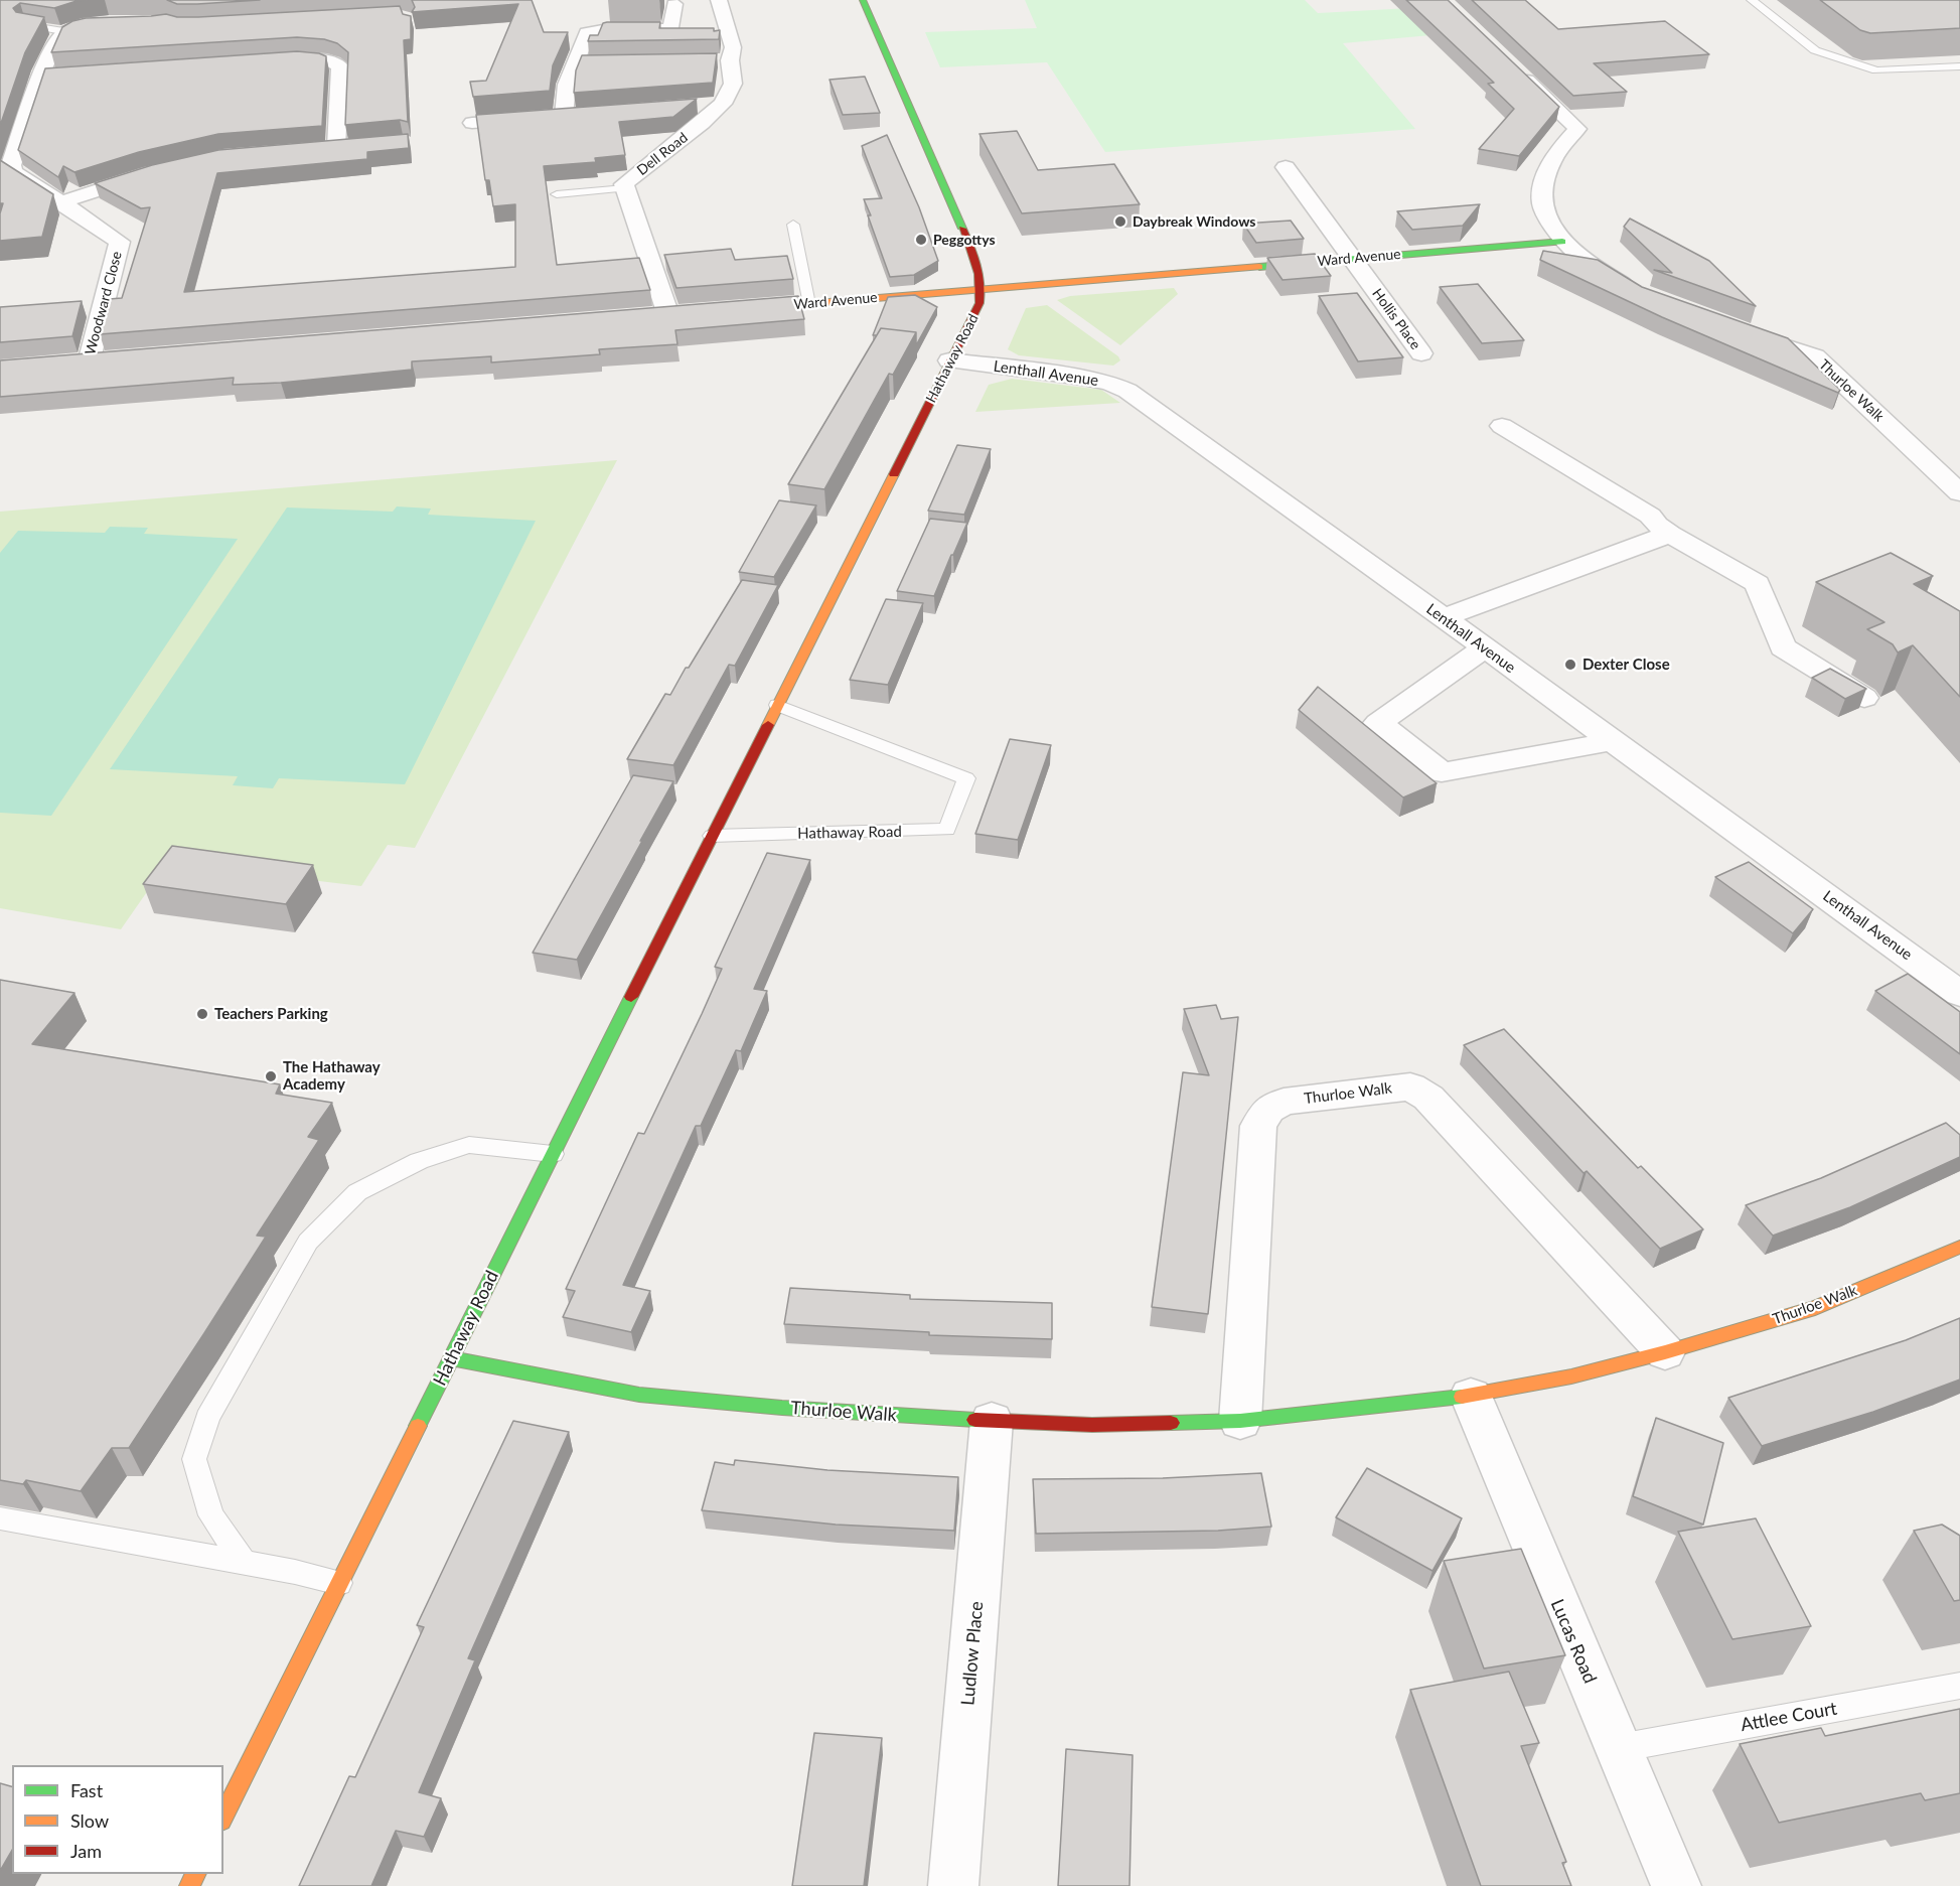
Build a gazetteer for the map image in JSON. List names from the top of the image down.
{
  "streets": {
    "street": [
      "Dell Road",
      "Ward Avenue",
      "Woodward Close",
      "Hollis Place",
      "Hathaway Road",
      "Lenthall Avenue",
      "Thurloe Walk",
      "Lucas Road",
      "Ludlow Place"
    ],
    "lane": ["Attlee Court"]
  },
  "crossings": [
    ["Ward Avenue", "Hollis Place"],
    ["Ward Avenue", "Hathaway Road"],
    ["Hathaway Road", "Lenthall Avenue"],
    ["Hathaway Road", "Thurloe Walk"],
    ["Thurloe Walk", "Lucas Road"],
    ["Thurloe Walk", "Ludlow Place"],
    ["Lucas Road", "Attlee Court"]
  ],
  "places": [
    "Daybreak Windows",
    "Peggottys",
    "Dexter Close",
    "Teachers Parking",
    "The Hathaway Academy"
  ],
  "legend": ["Fast", "Slow", "Jam"]
}
